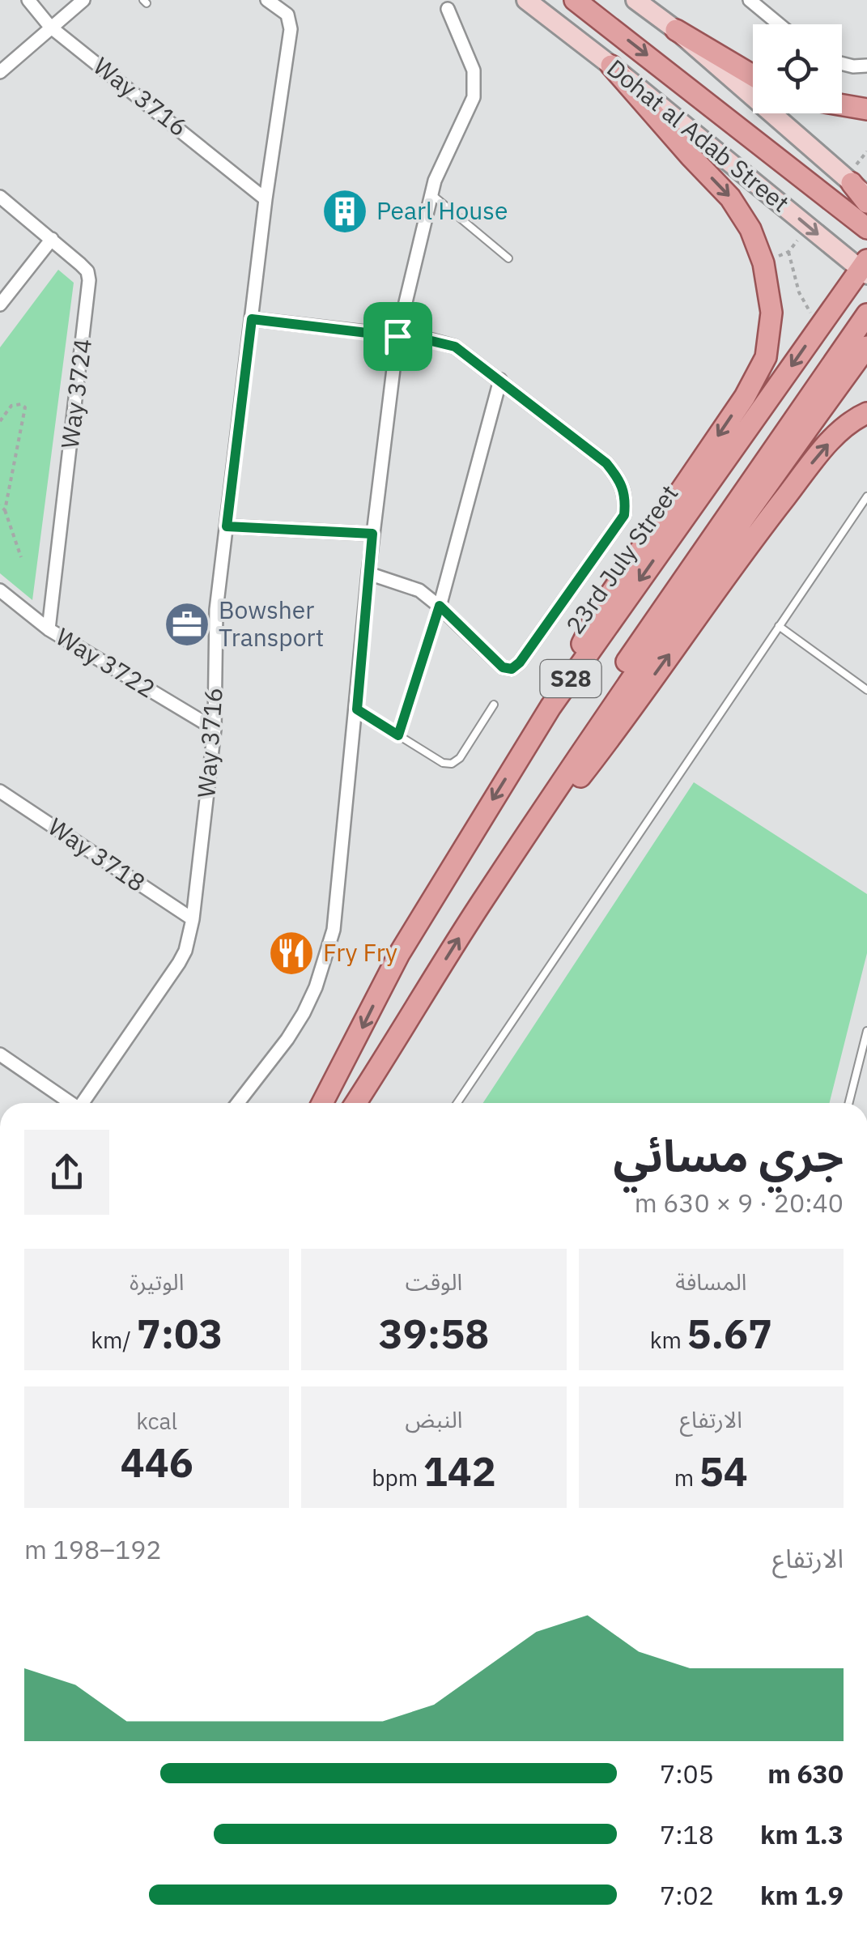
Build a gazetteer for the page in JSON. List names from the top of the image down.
{
  "streets": {
    "main road": ["Dohat al Adab Street", "23rd July Street", "S28"],
    "street": [
      "Way 3716",
      "Way 3724",
      "Way 3722",
      "Way 3718"
    ]
  },
  "crossings": [
    ["Way 3716", "Way 3722"],
    ["Way 3716", "Way 3718"],
    ["Dohat al Adab Street", "23rd July Street"],
    ["Way 3724", "Way 3722"]
  ],
  "places": {
    "building": ["Pearl House"],
    "office": ["Bowsher Transport"],
    "restaurant": ["Fry Fry"]
  },
  "page": {
    "heading": ["جري مسائي", "20:40 · 9 × 630 m"],
    "stats": [
      ["المسافة", "5.67 km"],
      ["الوقت", "39:58"],
      ["الوتيرة", "7:03 /km"],
      ["الارتفاع", "54 m"],
      ["النبض", "142 bpm"],
      ["kcal", "446"]
    ],
    "chart": ["الارتفاع", "192–198 m"],
    "list": [
      {
        "name": "630 m",
        "note": "7:05"
      },
      {
        "name": "1.3 km",
        "note": "7:18"
      },
      {
        "name": "1.9 km",
        "note": "7:02"
      }
    ]
  }
}
